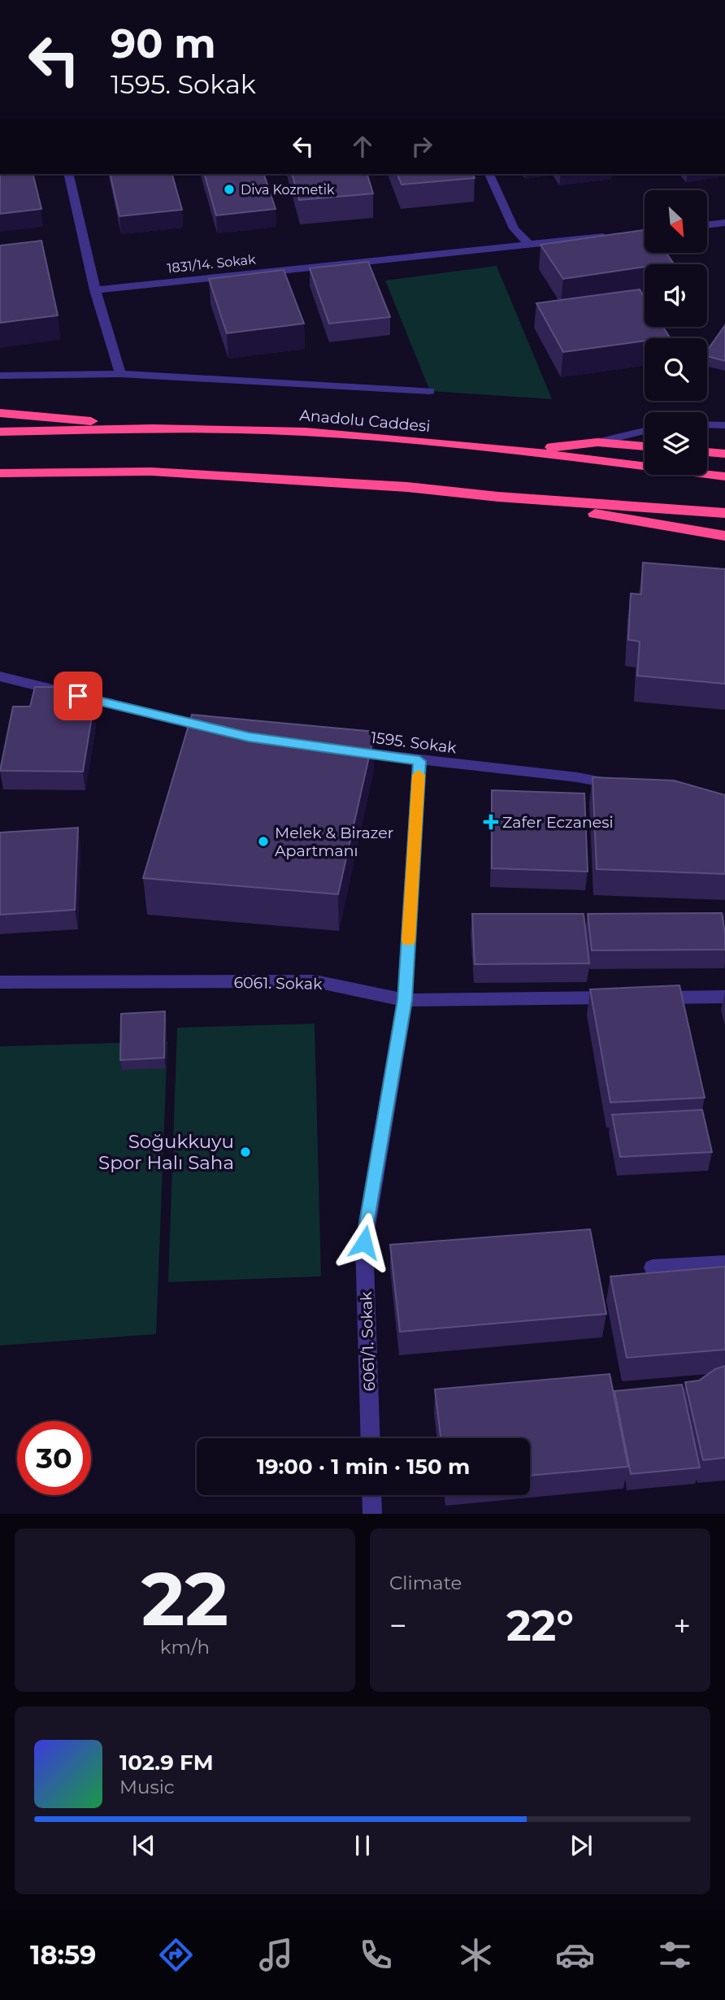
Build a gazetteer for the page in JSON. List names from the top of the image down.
{
  "streets": {
    "highway": ["Anadolu Caddesi"],
    "street": [
      "1831/14. Sokak",
      "1595. Sokak",
      "6061. Sokak",
      "6061/1. Sokak"
    ]
  },
  "crossings": [
    ["1595. Sokak", "6061/1. Sokak"],
    ["6061. Sokak", "6061/1. Sokak"]
  ],
  "places": {
    "other": ["Diva Kozmetik", "Melek & Birazer Apartmanı", "Soğukkuyu Spor Halı Saha"],
    "health": ["Zafer Eczanesi"]
  },
  "north": "bottom right",
  "page": {
    "turn": ["90 m", "1595. Sokak"],
    "limit": "30",
    "trip": "19:00 · 1 min · 150 m",
    "tile": [
      ["22", "km/h"],
      "Climate"
    ],
    "heat": ["−", "22°", "+"],
    "song": ["102.9 FM", "Music"],
    "tabs": "18:59"
  }
}
